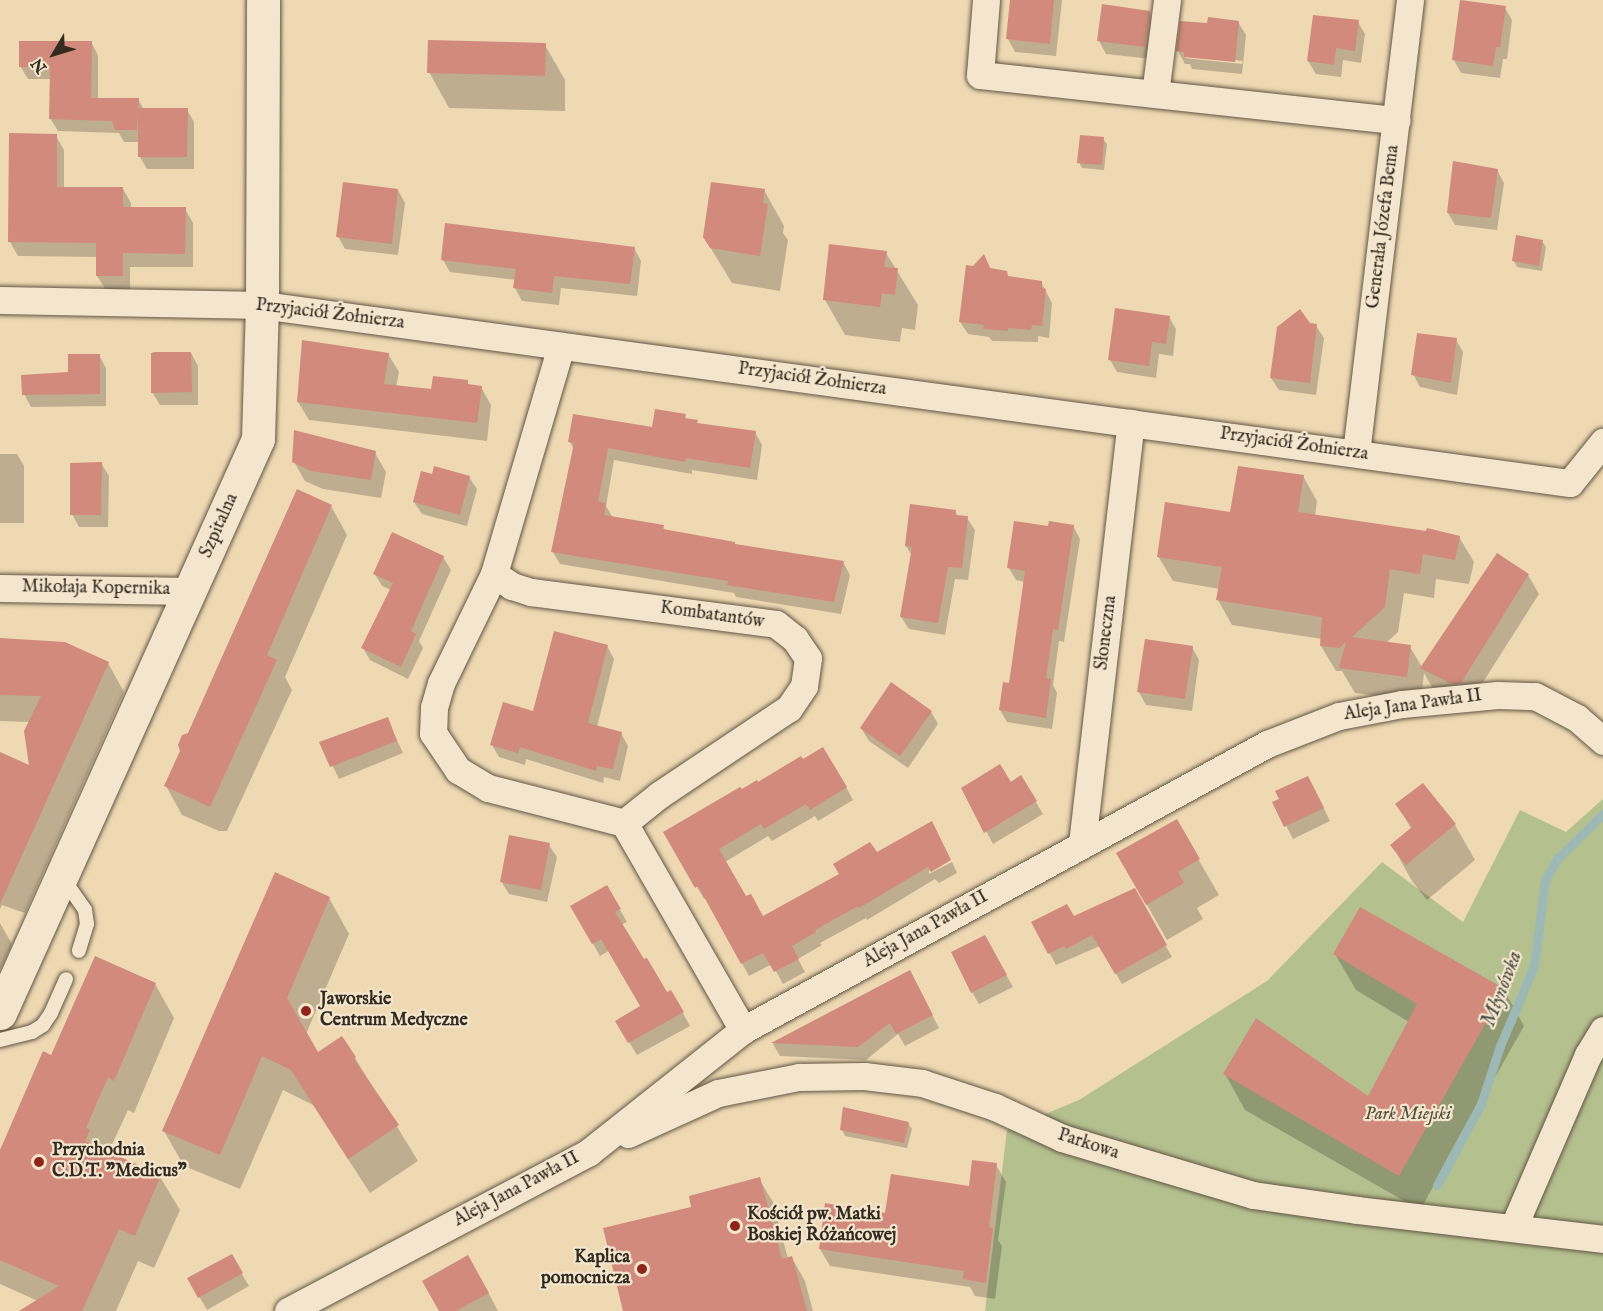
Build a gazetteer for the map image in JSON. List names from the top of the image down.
{
  "streets": {
    "street": [
      "Generała Józefa Bema",
      "Przyjaciół Żołnierza",
      "Szpitalna",
      "Mikołaja Kopernika",
      "Kombatantów",
      "Słoneczna",
      "Aleja Jana Pawła II",
      "Parkowa"
    ]
  },
  "crossings": [
    ["Generała Józefa Bema", "Przyjaciół Żołnierza"],
    ["Przyjaciół Żołnierza", "Szpitalna"],
    ["Przyjaciół Żołnierza", "Słoneczna"],
    ["Szpitalna", "Mikołaja Kopernika"],
    ["Słoneczna", "Aleja Jana Pawła II"],
    ["Aleja Jana Pawła II", "Parkowa"]
  ],
  "water": ["Młynówka"],
  "parks": ["Park Miejski"],
  "places": [
    "Jaworskie Centrum Medyczne",
    "Przychodnia C.D.T. \"Medicus\"",
    "Kościół pw. Matki Boskiej Różańcowej",
    "Kaplica pomocnicza"
  ],
  "north": "bottom left"
}
